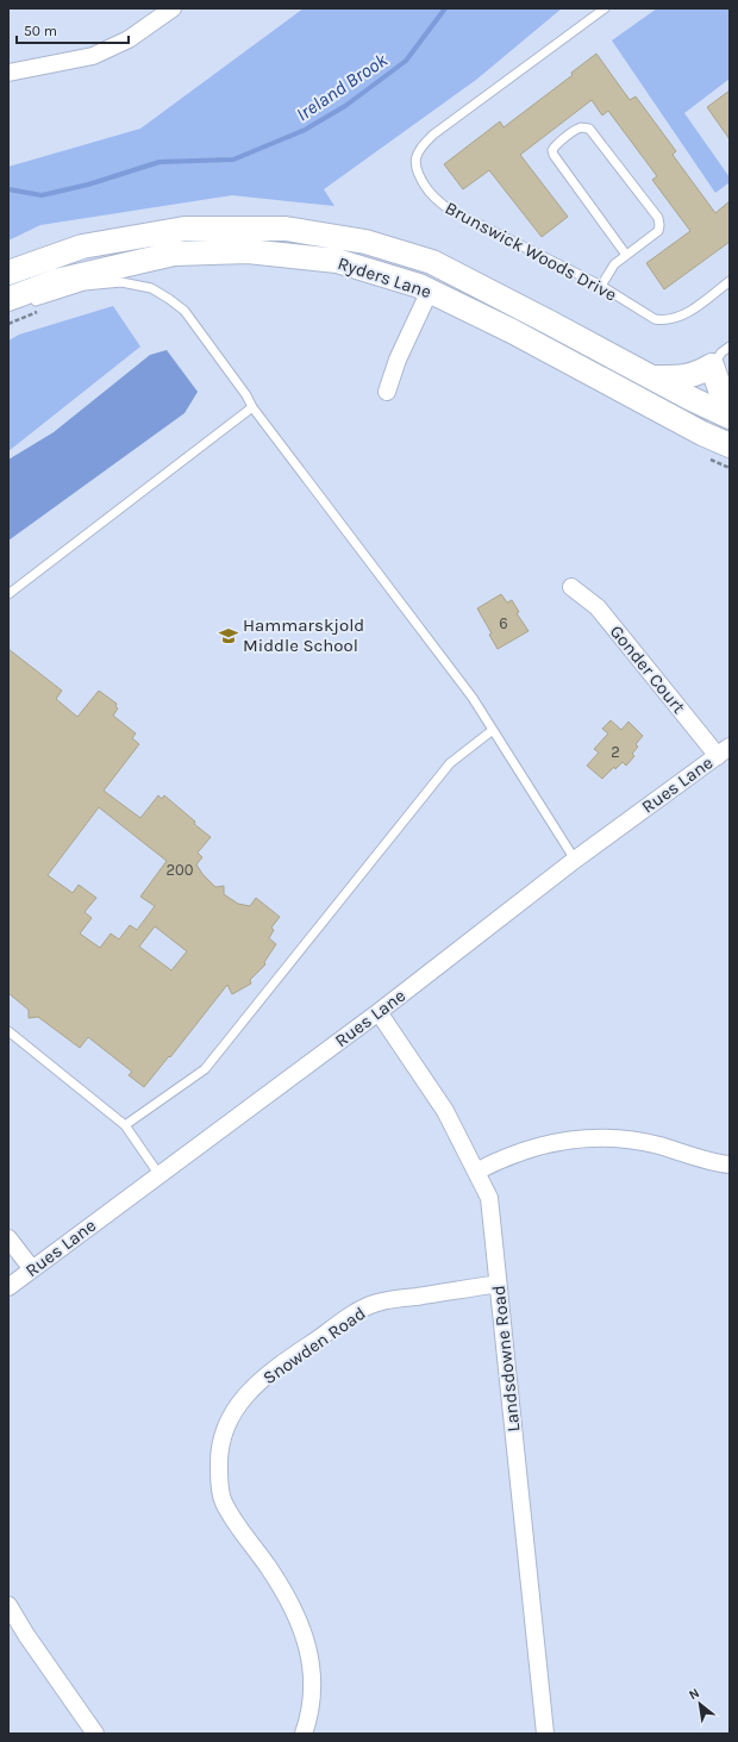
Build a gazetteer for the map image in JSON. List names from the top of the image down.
{
  "streets": {
    "main road": ["Ryders Lane"],
    "street": [
      "Gonder Court",
      "Rues Lane",
      "Snowden Road",
      "Landsdowne Road"
    ],
    "lane": ["Brunswick Woods Drive"]
  },
  "crossings": [
    ["Gonder Court", "Rues Lane"],
    ["Rues Lane", "Landsdowne Road"],
    ["Snowden Road", "Landsdowne Road"]
  ],
  "water": ["Ireland Brook"],
  "places": {
    "school or university": ["Hammarskjold Middle School"]
  },
  "house_numbers": ["6", "2", "200"],
  "scale_bar": "50 m",
  "north": "top left"
}
